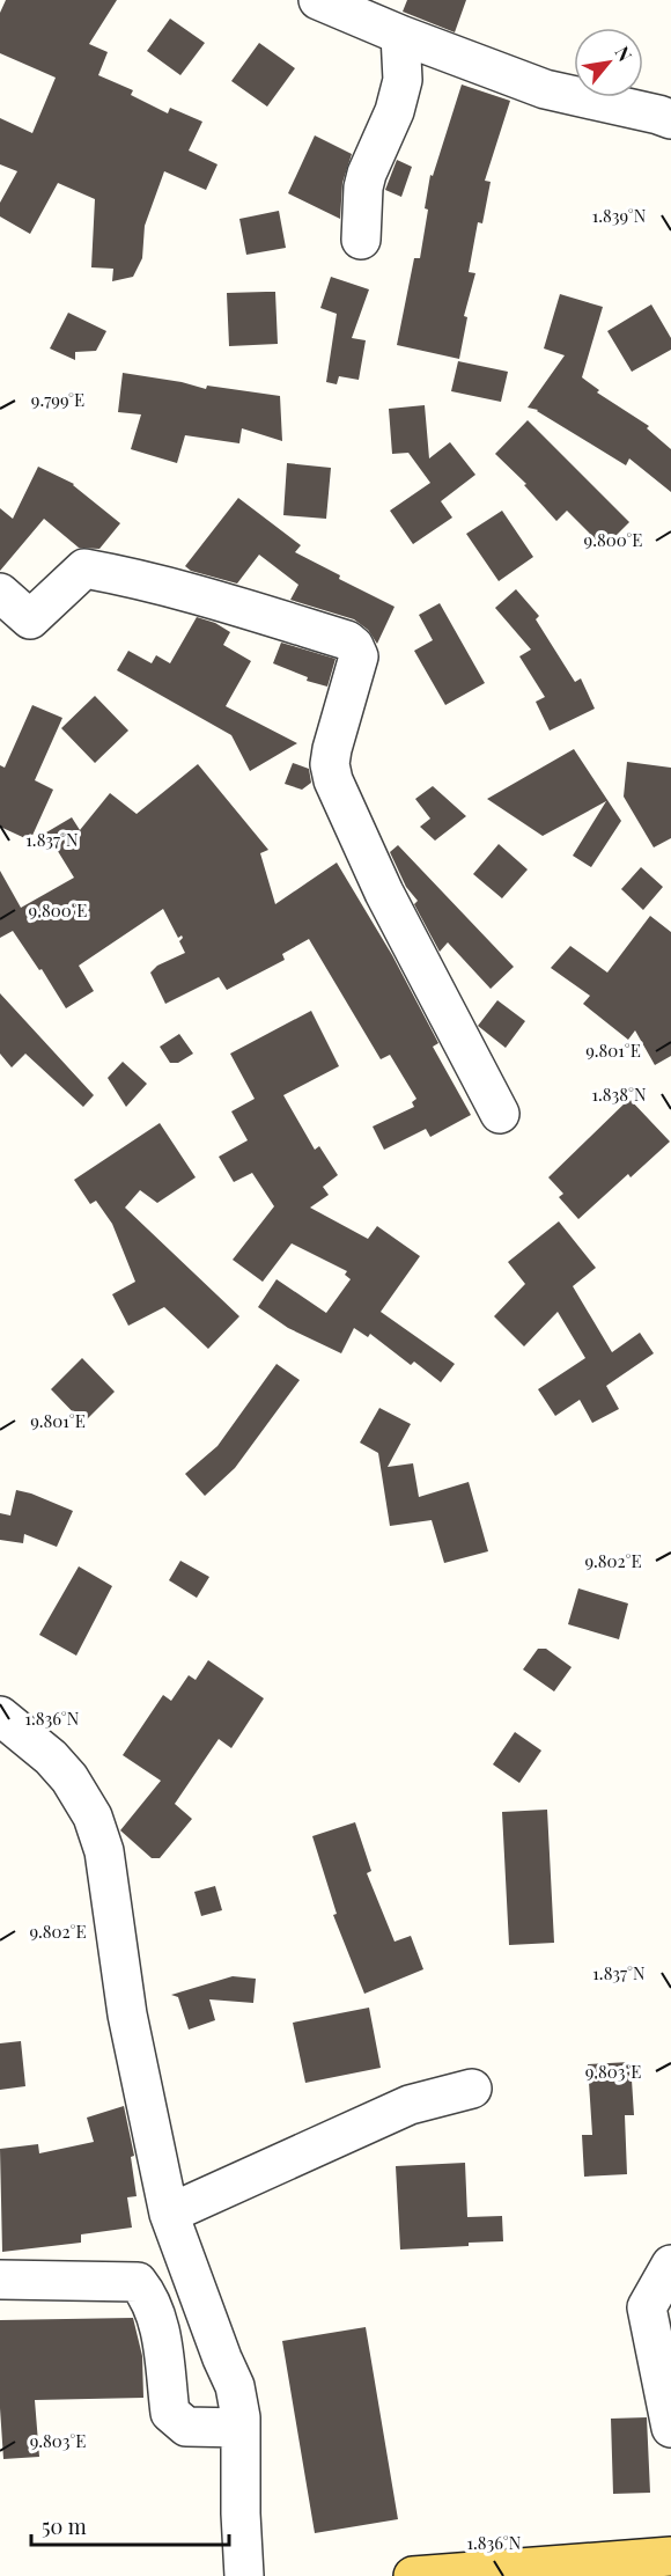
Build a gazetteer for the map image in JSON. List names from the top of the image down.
{
  "scale_bar": "50 m",
  "north": "top right",
  "coordinates": [
    "1.839°N",
    "9.799°E",
    "9.800°E",
    "1.837°N",
    "9.801°E",
    "1.838°N",
    "9.802°E",
    "1.836°N",
    "9.803°E"
  ]
}
